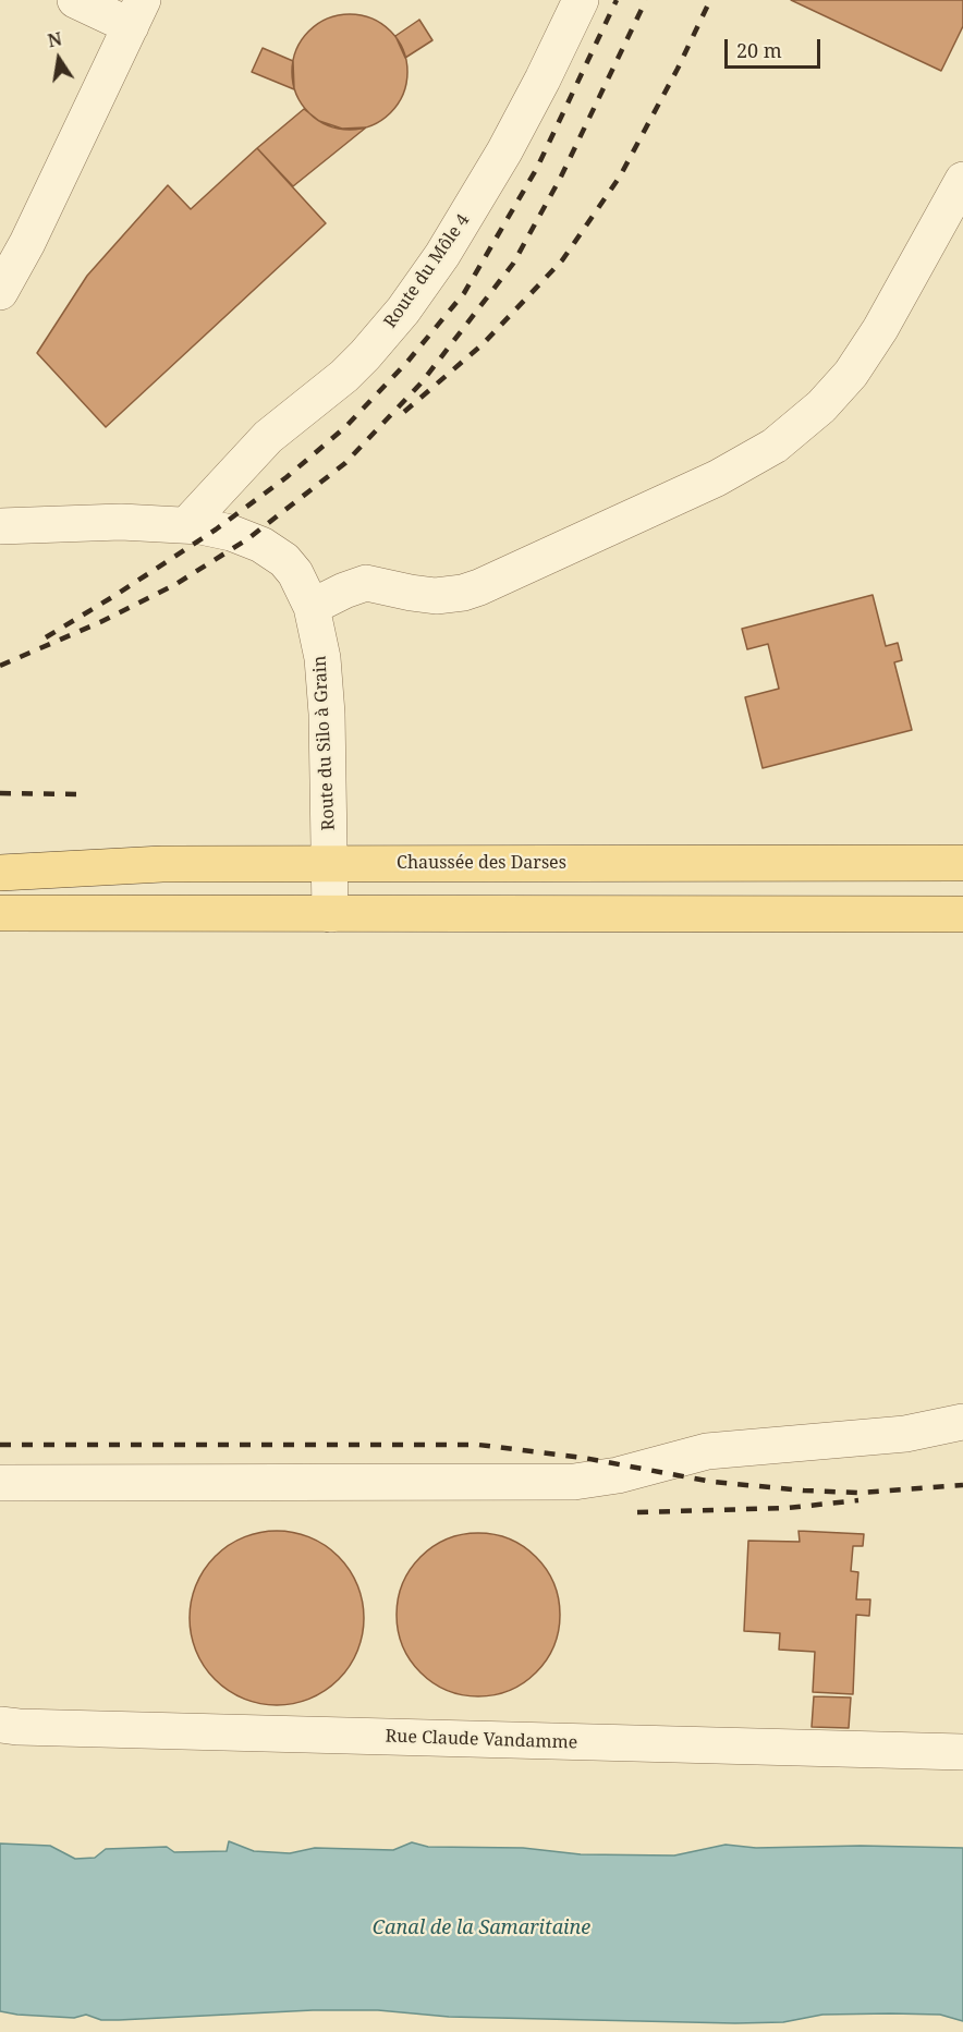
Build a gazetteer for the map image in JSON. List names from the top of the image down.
{
  "streets": {
    "main road": ["Chaussée des Darses"],
    "street": ["Route du Môle 4", "Route du Silo à Grain", "Rue Claude Vandamme"]
  },
  "crossings": [
    ["Route du Môle 4", "Route du Silo à Grain"],
    ["Route du Silo à Grain", "Chaussée des Darses"]
  ],
  "water": ["Canal de la Samaritaine"],
  "scale_bar": "20 m",
  "north": "top"
}
